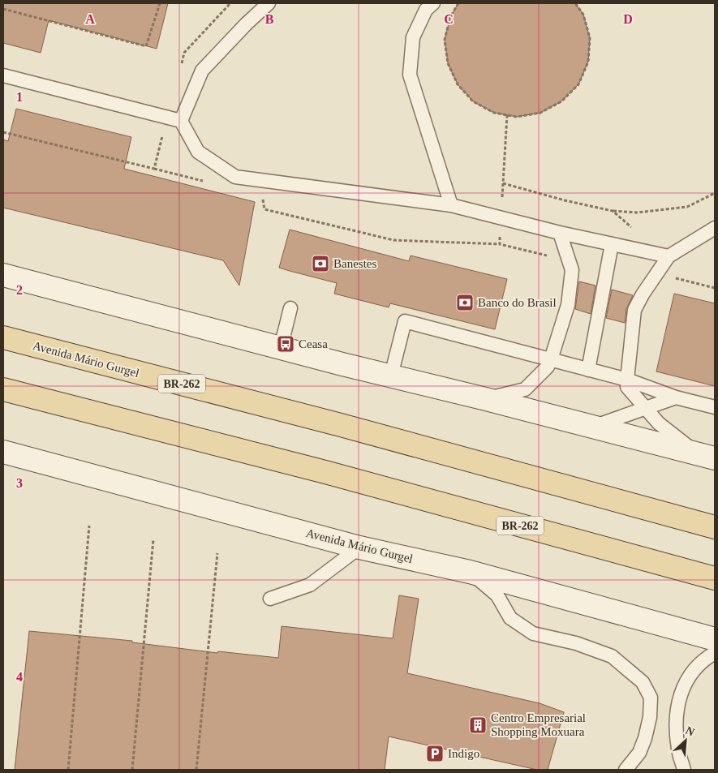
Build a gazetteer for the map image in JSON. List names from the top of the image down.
{
  "streets": {
    "main road": ["Avenida Mário Gurgel", "BR-262"]
  },
  "places": {
    "bank": ["Banestes", "Banco do Brasil"],
    "bus stop": ["Ceasa"],
    "building": ["Centro Empresarial Shopping Moxuara"],
    "parking": ["Indigo"]
  },
  "north": "top right",
  "grid": {
    "columns": [
      "A",
      "B",
      "C",
      "D"
    ],
    "rows": [
      "1",
      "2",
      "3",
      "4"
    ]
  }
}
